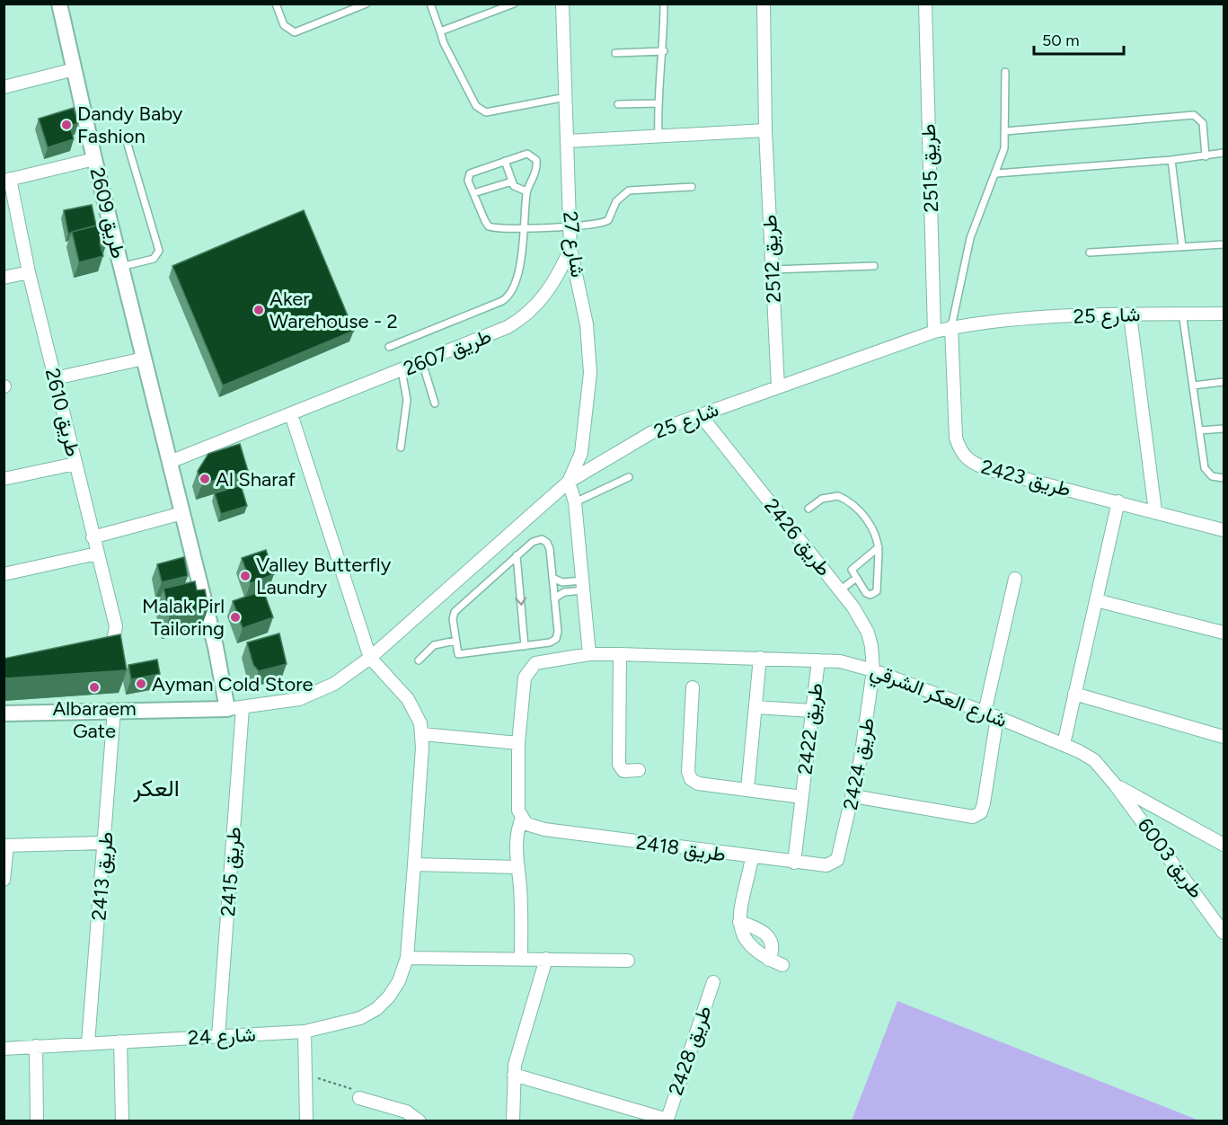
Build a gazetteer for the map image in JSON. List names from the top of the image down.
{
  "streets": {
    "street": [
      "طريق 2515",
      "طريق 2609",
      "شارع 27",
      "طريق 2512",
      "شارع 25",
      "طريق 2607",
      "طريق 2610",
      "طريق 2423",
      "طريق 2426",
      "شارع العكر الشرقي",
      "طريق 2422",
      "طريق 2424",
      "طريق 2418",
      "طريق 6003",
      "طريق 2415",
      "طريق 2413",
      "شارع 24",
      "طريق 2428"
    ]
  },
  "crossings": [
    ["طريق 2515", "شارع 25"],
    ["طريق 2609", "شارع 25"],
    ["طريق 2609", "طريق 2607"],
    ["شارع 27", "شارع 25"],
    ["شارع 27", "طريق 2607"],
    ["طريق 2512", "شارع 25"],
    ["شارع 25", "طريق 2423"],
    ["شارع 25", "طريق 2426"],
    ["شارع 25", "طريق 2415"],
    ["شارع 25", "شارع 24"],
    ["طريق 2426", "شارع العكر الشرقي"],
    ["طريق 2426", "طريق 2424"],
    ["شارع العكر الشرقي", "طريق 2422"],
    ["شارع العكر الشرقي", "طريق 2424"],
    ["شارع العكر الشرقي", "طريق 6003"],
    ["طريق 2422", "طريق 2418"],
    ["طريق 2424", "طريق 2418"],
    ["طريق 2415", "شارع 24"],
    ["طريق 2413", "شارع 24"]
  ],
  "districts": ["العكر"],
  "places": [
    "Dandy Baby Fashion",
    "Aker Warehouse - 2",
    "Al Sharaf",
    "Valley Butterfly Laundry",
    "Malak Pirl Tailoring",
    "Ayman Cold Store",
    "Albaraem Gate"
  ],
  "scale_bar": "50 m"
}
